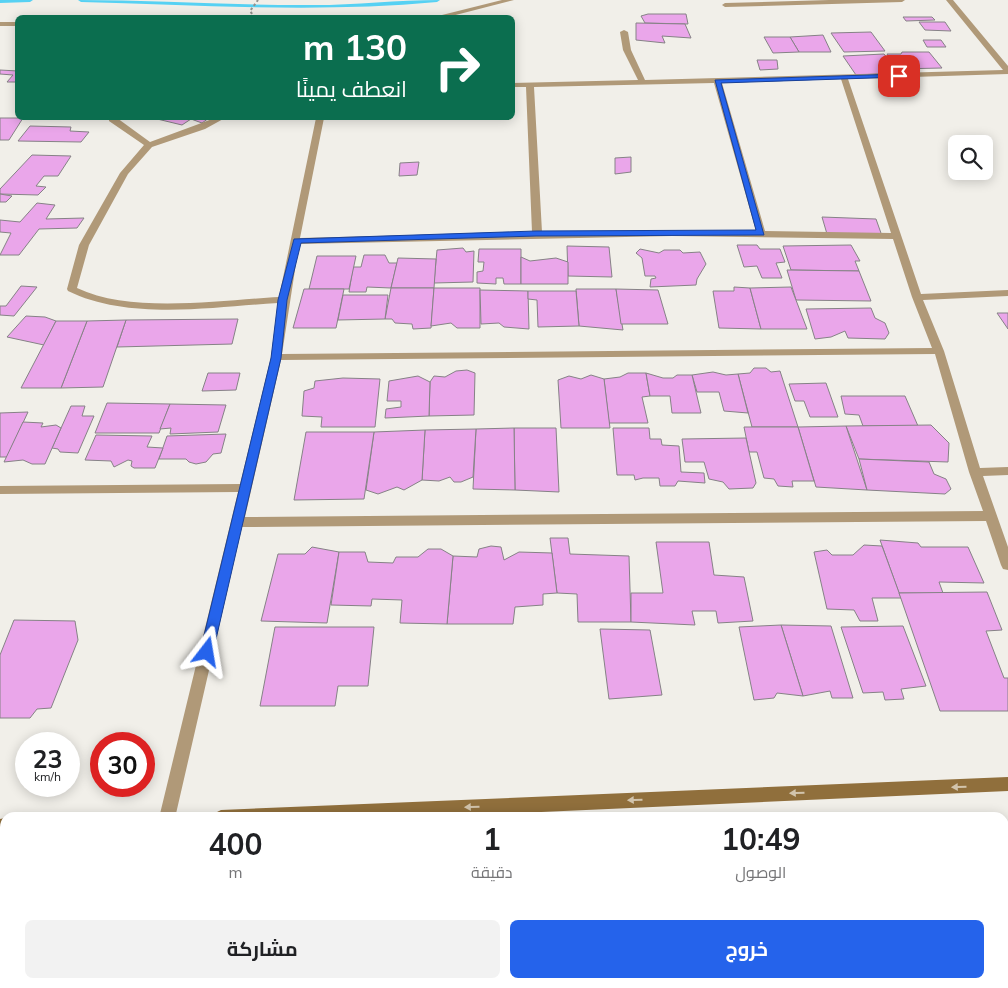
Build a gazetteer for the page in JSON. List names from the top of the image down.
{
  "page": {
    "turn": ["130 m", "انعطف يمينًا"],
    "speed": "23 km/h",
    "limit": "30",
    "eta": [
      "10:49",
      "الوصول",
      "1",
      "دقيقة",
      "400",
      "m"
    ],
    "buttons": ["خروج", "مشاركة"]
  }
}
